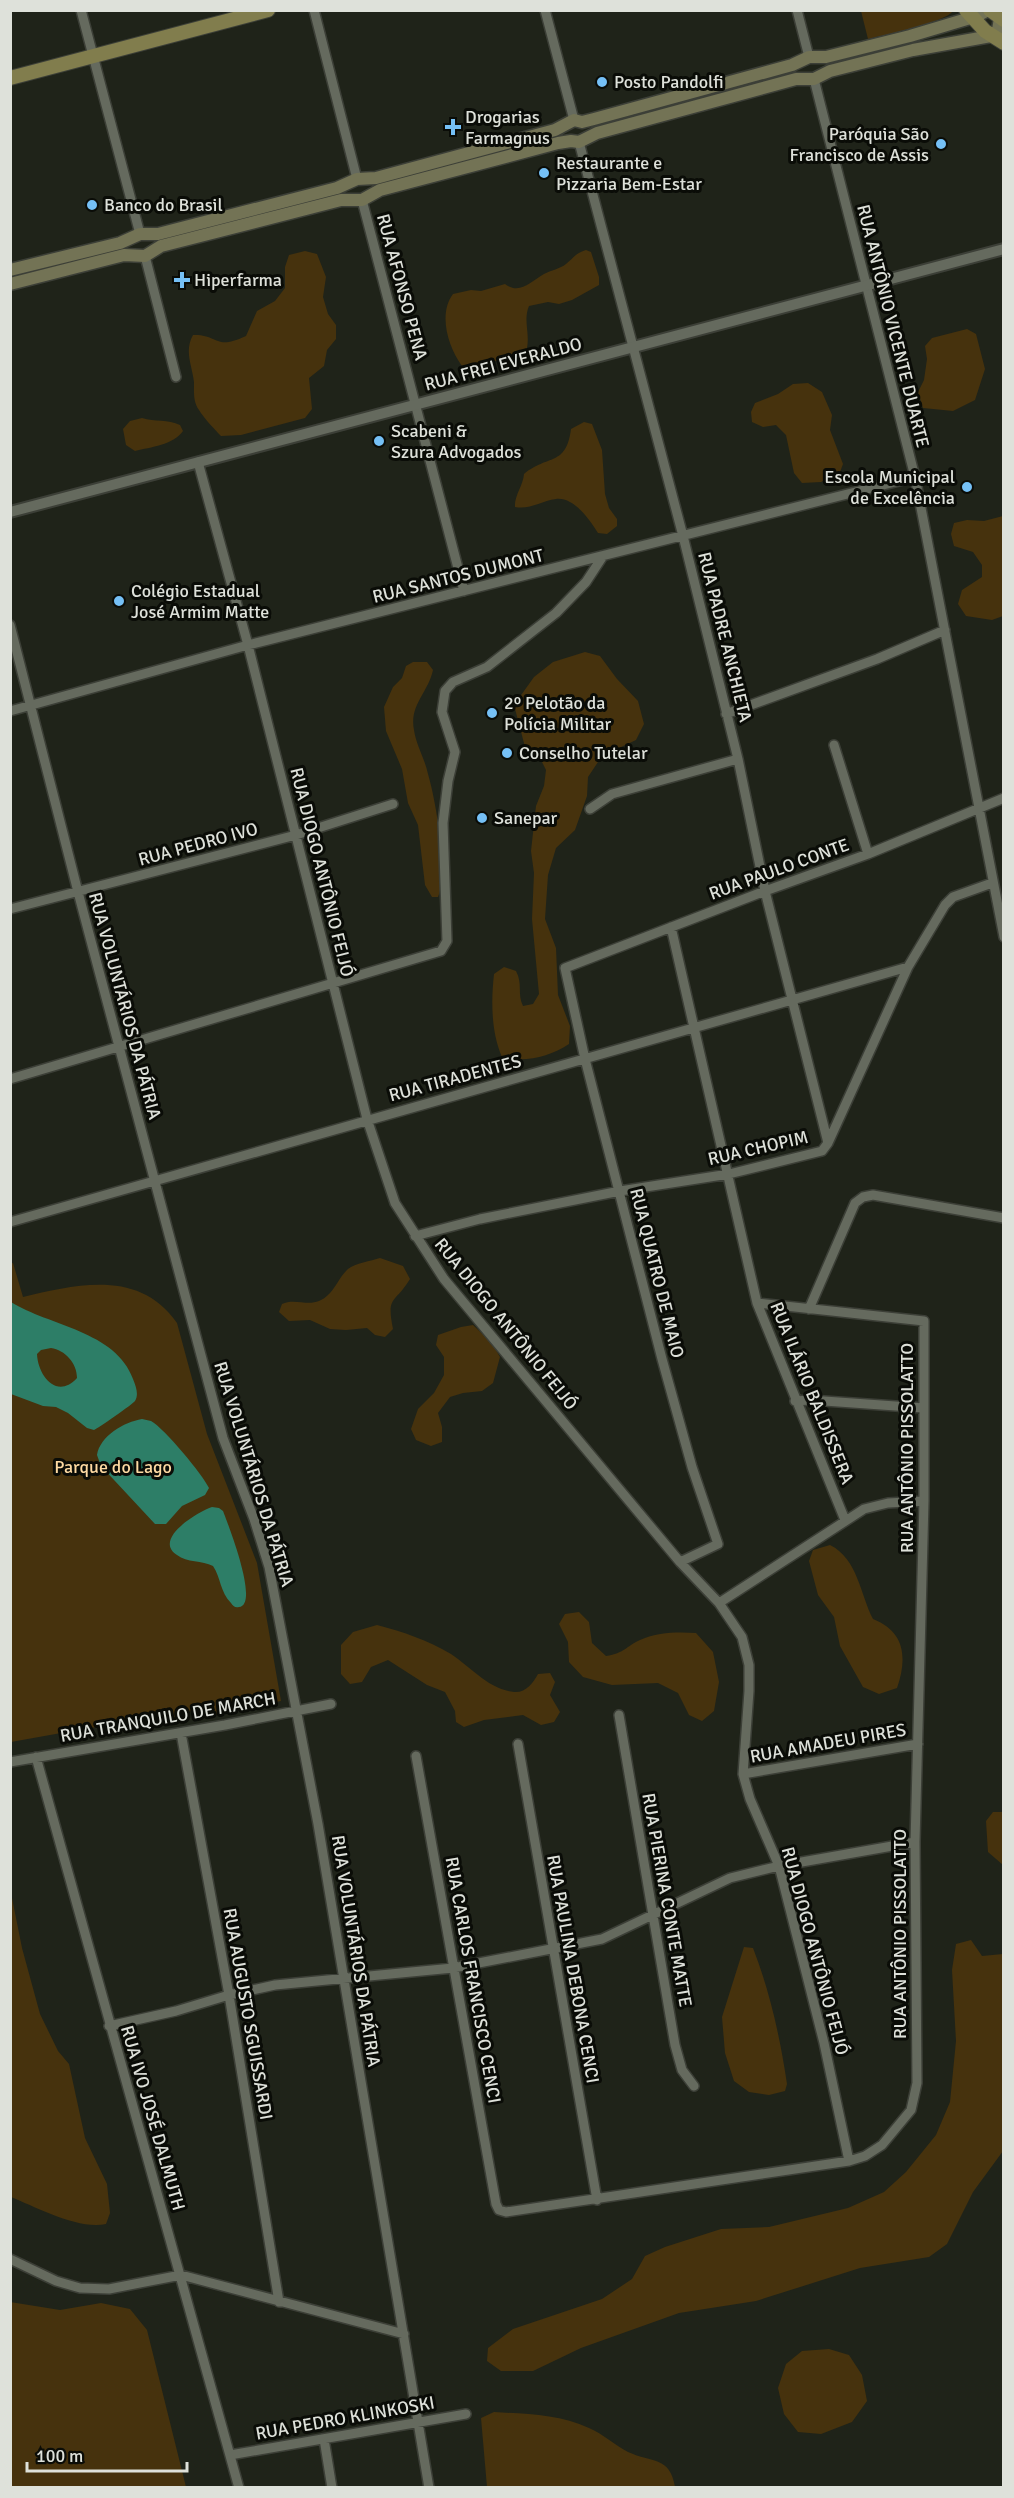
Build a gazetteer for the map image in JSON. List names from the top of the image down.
{
  "streets": {
    "street": [
      "RUA AFONSO PENA",
      "RUA ANTÔNIO VICENTE DUARTE",
      "RUA FREI EVERALDO",
      "RUA SANTOS DUMONT",
      "RUA PADRE ANCHIETA",
      "RUA PEDRO IVO",
      "RUA PAULO CONTE",
      "RUA DIOGO ANTÔNIO FEIJÓ",
      "RUA VOLUNTÁRIOS DA PÁTRIA",
      "RUA TIRADENTES",
      "RUA CHOPIM",
      "RUA QUATRO DE MAIO",
      "RUA ILÁRIO BALDISSERA",
      "RUA ANTÔNIO PISSOLATTO",
      "RUA TRANQUILO DE MARCH",
      "RUA AMADEU PIRES",
      "RUA PIERINA CONTE MATTE",
      "RUA PAULINA DEBONA CENCI",
      "RUA CARLOS FRANCISCO CENCI",
      "RUA AUGUSTO SGUISSARDI",
      "RUA IVO JOSÉ DALMUTH",
      "RUA PEDRO KLINKOSKI"
    ]
  },
  "crossings": [
    ["RUA AFONSO PENA", "RUA FREI EVERALDO"],
    ["RUA AFONSO PENA", "RUA SANTOS DUMONT"],
    ["RUA ANTÔNIO VICENTE DUARTE", "RUA FREI EVERALDO"],
    ["RUA ANTÔNIO VICENTE DUARTE", "RUA SANTOS DUMONT"],
    ["RUA ANTÔNIO VICENTE DUARTE", "RUA PAULO CONTE"],
    ["RUA ANTÔNIO VICENTE DUARTE", "RUA CHOPIM"],
    ["RUA FREI EVERALDO", "RUA PADRE ANCHIETA"],
    ["RUA FREI EVERALDO", "RUA DIOGO ANTÔNIO FEIJÓ"],
    ["RUA SANTOS DUMONT", "RUA PADRE ANCHIETA"],
    ["RUA SANTOS DUMONT", "RUA DIOGO ANTÔNIO FEIJÓ"],
    ["RUA SANTOS DUMONT", "RUA VOLUNTÁRIOS DA PÁTRIA"],
    ["RUA PADRE ANCHIETA", "RUA PAULO CONTE"],
    ["RUA PADRE ANCHIETA", "RUA TIRADENTES"],
    ["RUA PADRE ANCHIETA", "RUA CHOPIM"],
    ["RUA PEDRO IVO", "RUA DIOGO ANTÔNIO FEIJÓ"],
    ["RUA PEDRO IVO", "RUA VOLUNTÁRIOS DA PÁTRIA"],
    ["RUA PAULO CONTE", "RUA QUATRO DE MAIO"],
    ["RUA PAULO CONTE", "RUA ILÁRIO BALDISSERA"],
    ["RUA DIOGO ANTÔNIO FEIJÓ", "RUA TIRADENTES"],
    ["RUA DIOGO ANTÔNIO FEIJÓ", "RUA CHOPIM"],
    ["RUA DIOGO ANTÔNIO FEIJÓ", "RUA QUATRO DE MAIO"],
    ["RUA DIOGO ANTÔNIO FEIJÓ", "RUA ANTÔNIO PISSOLATTO"],
    ["RUA DIOGO ANTÔNIO FEIJÓ", "RUA AMADEU PIRES"],
    ["RUA VOLUNTÁRIOS DA PÁTRIA", "RUA TIRADENTES"],
    ["RUA VOLUNTÁRIOS DA PÁTRIA", "RUA TRANQUILO DE MARCH"],
    ["RUA VOLUNTÁRIOS DA PÁTRIA", "RUA PEDRO KLINKOSKI"],
    ["RUA TIRADENTES", "RUA CHOPIM"],
    ["RUA TIRADENTES", "RUA QUATRO DE MAIO"],
    ["RUA TIRADENTES", "RUA ILÁRIO BALDISSERA"],
    ["RUA CHOPIM", "RUA QUATRO DE MAIO"],
    ["RUA CHOPIM", "RUA ILÁRIO BALDISSERA"],
    ["RUA ANTÔNIO PISSOLATTO", "RUA AMADEU PIRES"],
    ["RUA ANTÔNIO PISSOLATTO", "RUA PAULINA DEBONA CENCI"],
    ["RUA ANTÔNIO PISSOLATTO", "RUA CARLOS FRANCISCO CENCI"],
    ["RUA TRANQUILO DE MARCH", "RUA AUGUSTO SGUISSARDI"],
    ["RUA TRANQUILO DE MARCH", "RUA IVO JOSÉ DALMUTH"],
    ["RUA IVO JOSÉ DALMUTH", "RUA PEDRO KLINKOSKI"]
  ],
  "parks": ["Parque do Lago"],
  "places": {
    "other": [
      "Posto Pandolfi",
      "Paróquia São Francisco de Assis",
      "Restaurante e Pizzaria Bem-Estar",
      "Banco do Brasil",
      "Scabeni & Szura Advogados",
      "Escola Municipal de Excelência",
      "Colégio Estadual José Armim Matte",
      "2º Pelotão da Polícia Militar",
      "Conselho Tutelar",
      "Sanepar"
    ],
    "health": ["Drogarias Farmagnus", "Hiperfarma"]
  },
  "scale_bar": "100 m"
}
